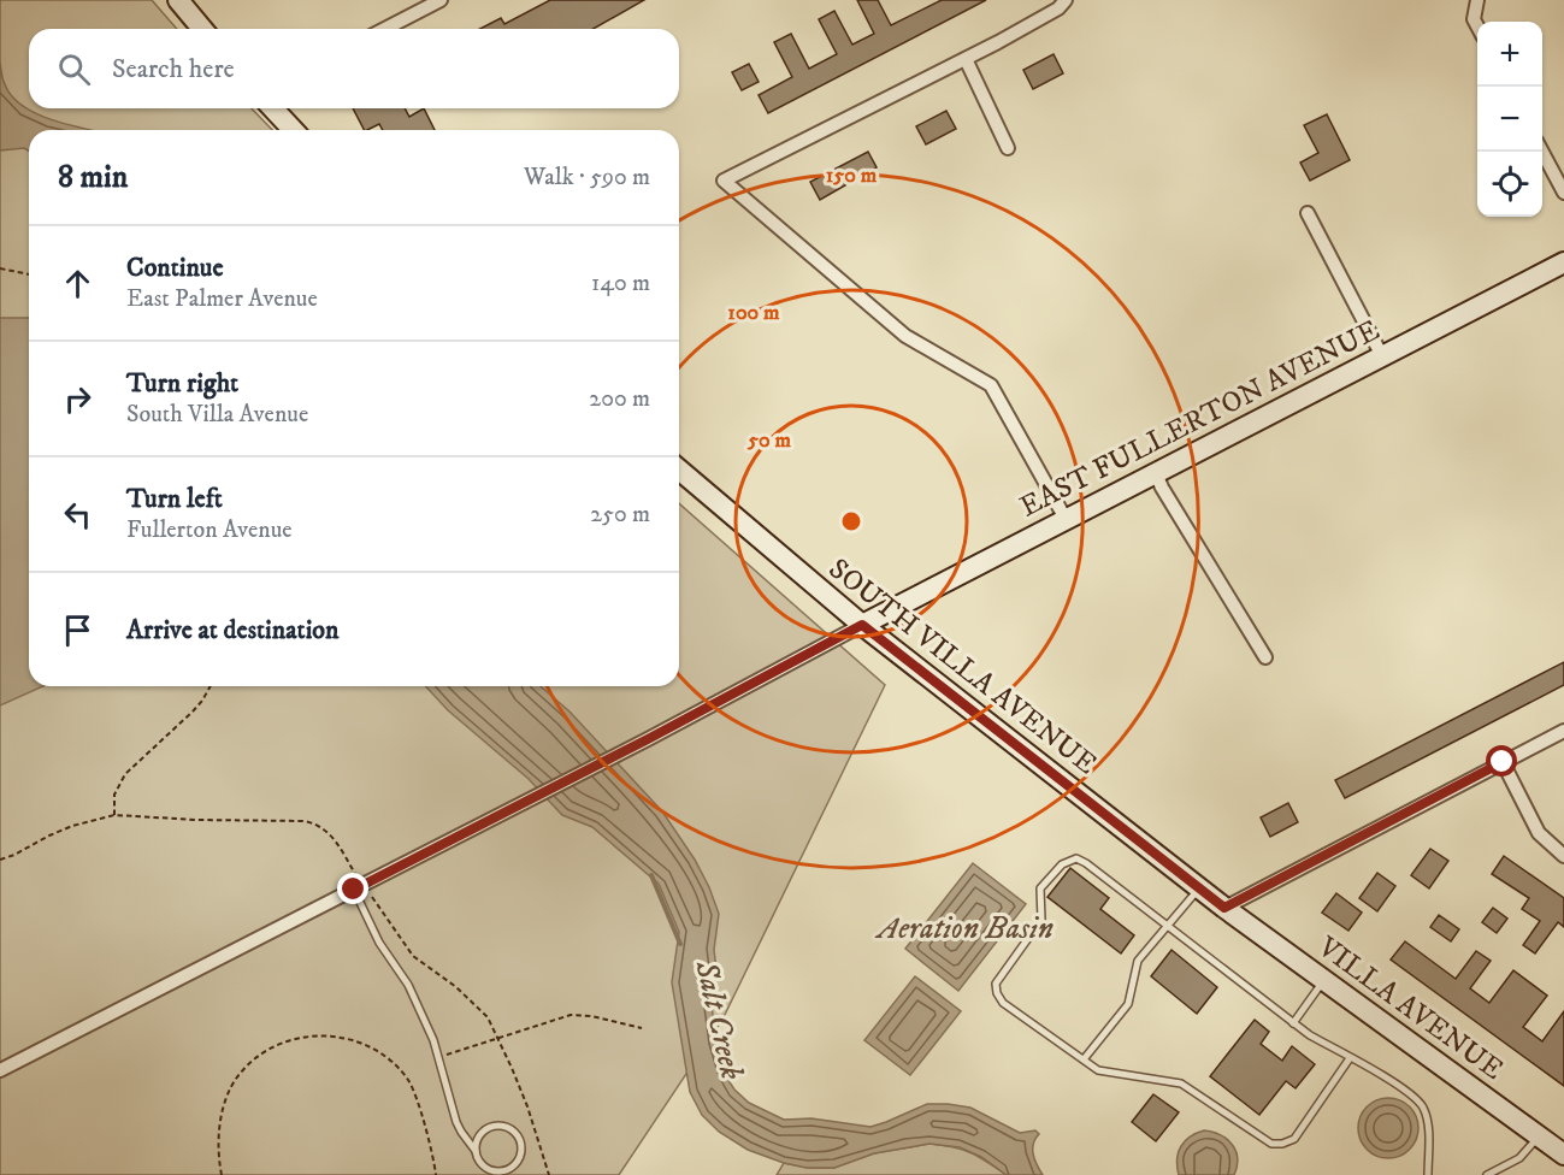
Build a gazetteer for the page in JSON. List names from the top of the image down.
{
  "streets": {
    "main road": ["EAST FULLERTON AVENUE", "SOUTH VILLA AVENUE", "VILLA AVENUE"]
  },
  "crossings": [
    ["EAST FULLERTON AVENUE", "SOUTH VILLA AVENUE"],
    ["SOUTH VILLA AVENUE", "VILLA AVENUE"]
  ],
  "water": ["Aeration Basin", "Salt Creek"],
  "page": {
    "map_buttons": ["+", "−"],
    "search": "Search here",
    "heading": ["8 min", "Walk · 590 m"],
    "list": [
      ["Continue", "East Palmer Avenue", "140 m"],
      ["Turn right", "South Villa Avenue", "200 m"],
      ["Turn left", "Fullerton Avenue", "250 m"],
      "Arrive at destination"
    ]
  },
  "rings": ["150 m", "100 m", "50 m"]
}
